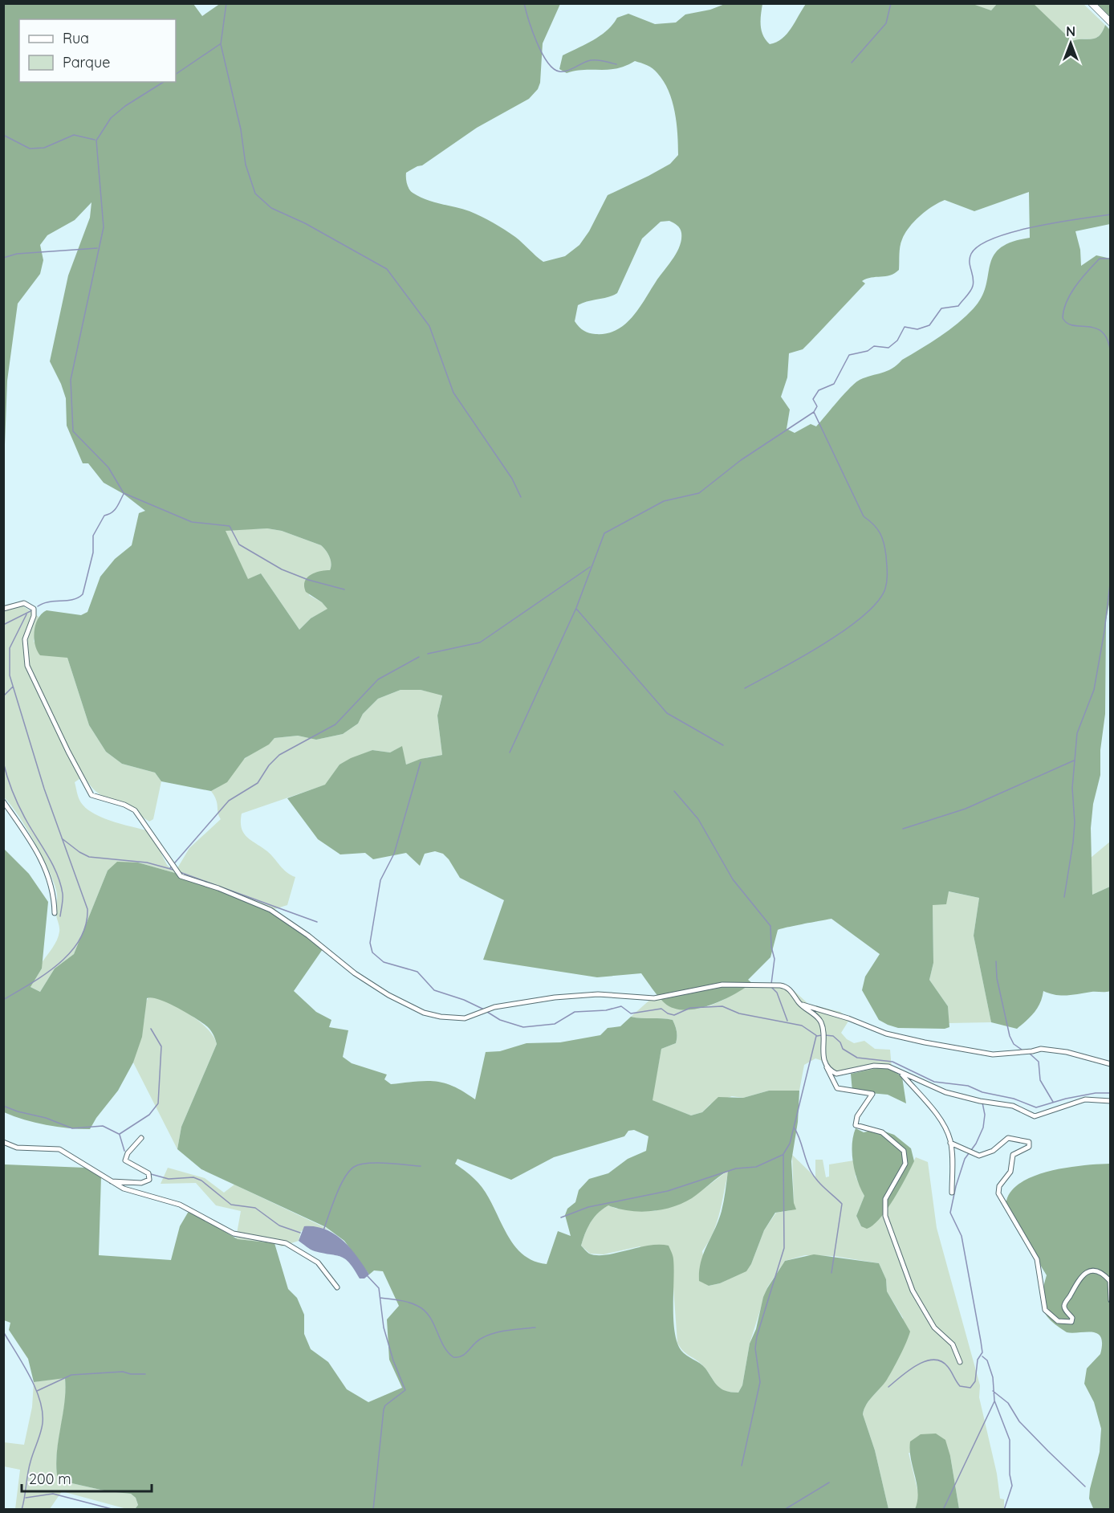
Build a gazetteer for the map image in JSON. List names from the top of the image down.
{
  "legend": ["Rua", "Parque"],
  "scale_bar": "200 m",
  "north": "top"
}
